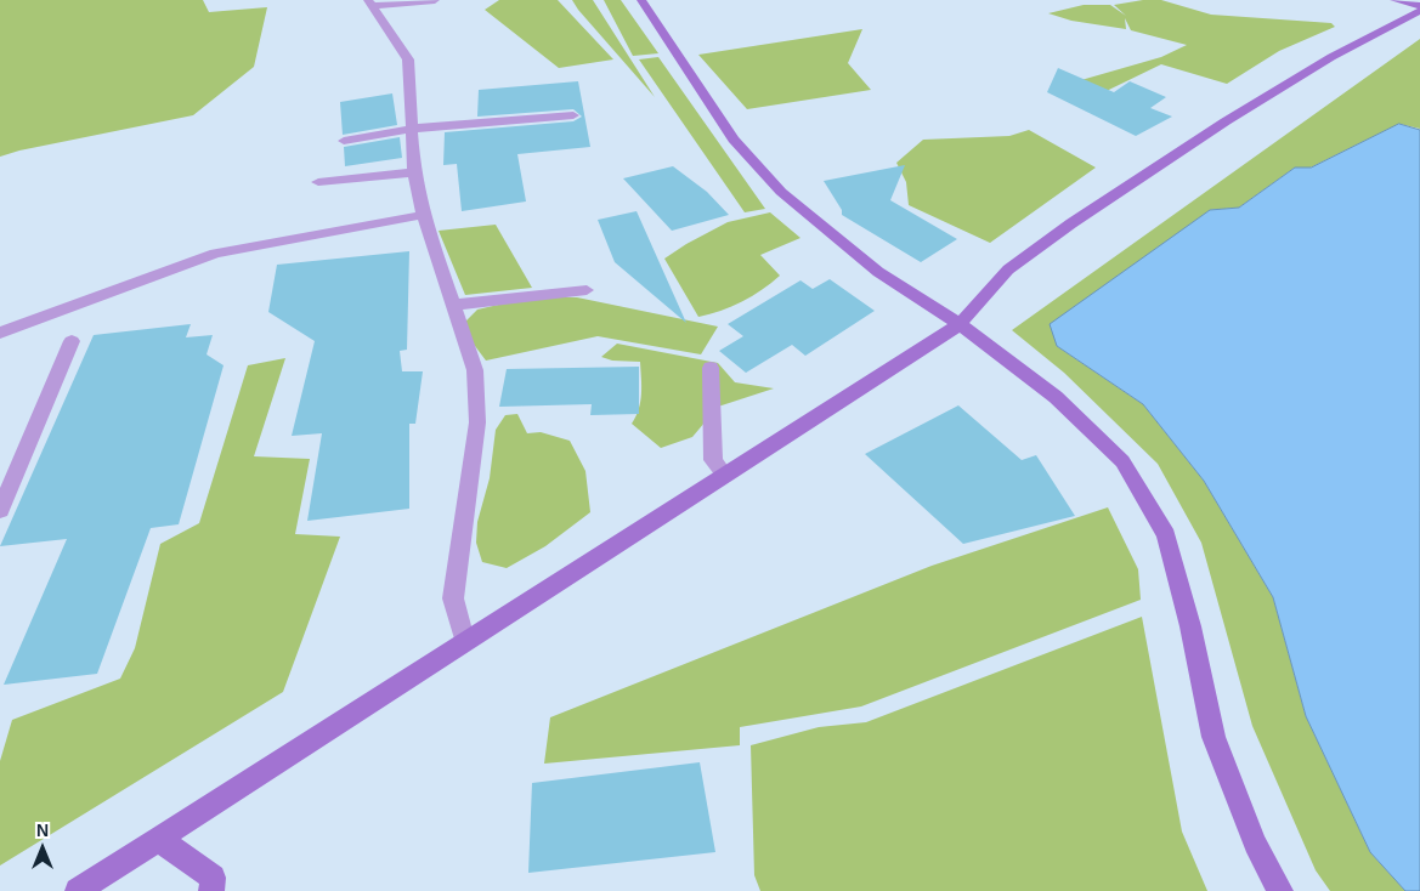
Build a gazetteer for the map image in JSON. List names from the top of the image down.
{
  "north": "top"
}
